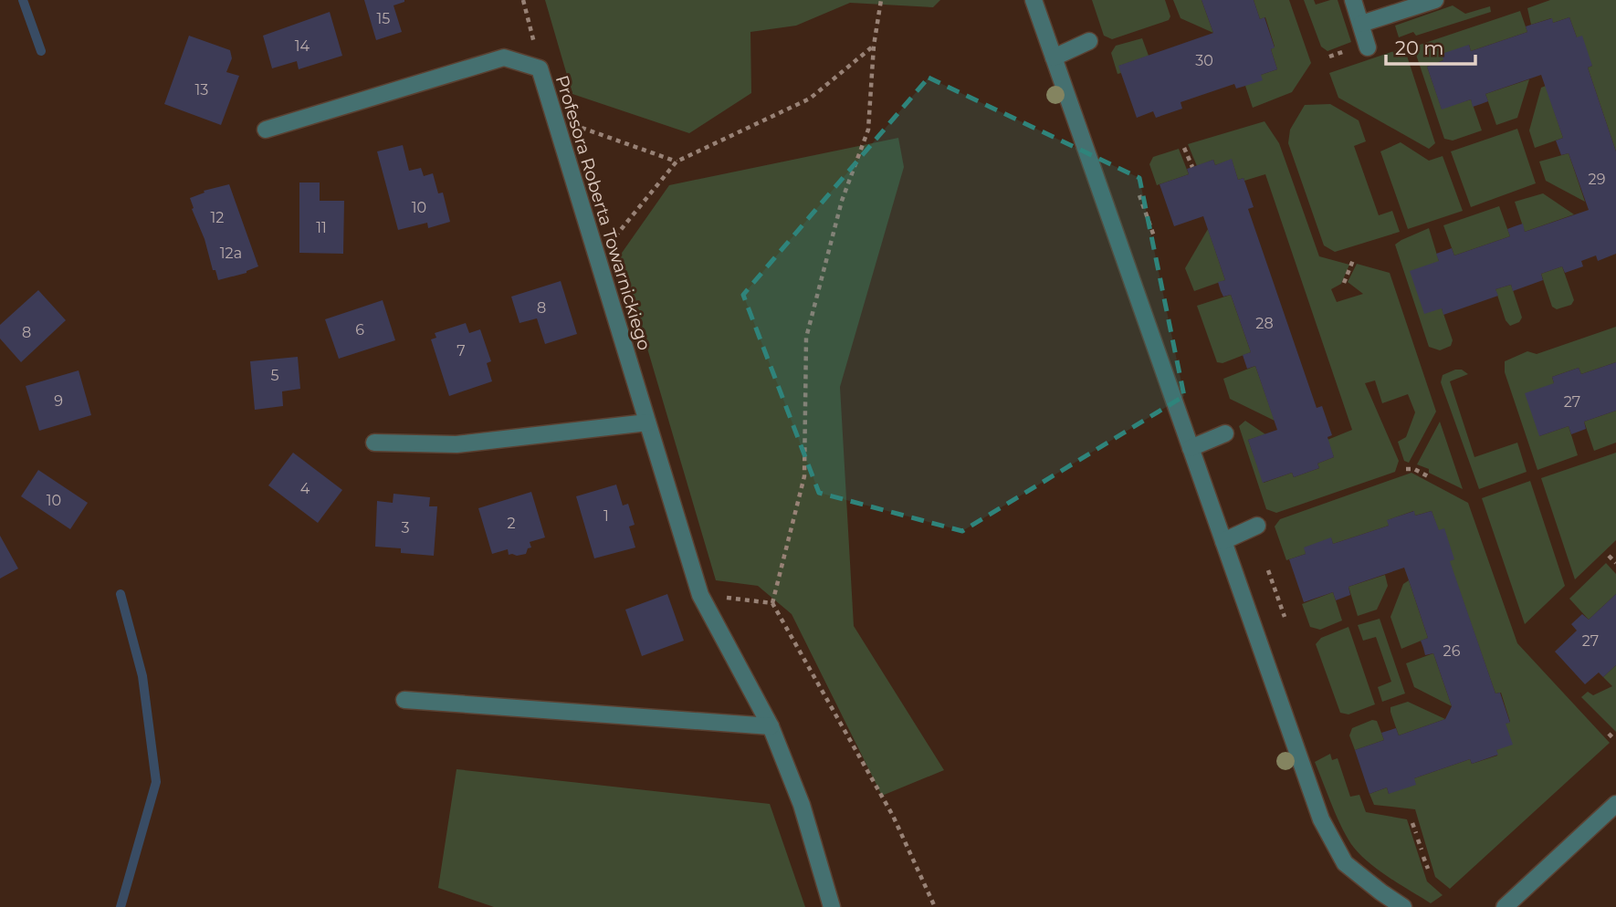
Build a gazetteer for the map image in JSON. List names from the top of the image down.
{
  "streets": {
    "street": ["Profesora Roberta Towarnickiego"]
  },
  "house_numbers": [
    "15",
    "14",
    "30",
    "13",
    "29",
    "10",
    "12",
    "11",
    "12a",
    "8",
    "28",
    "6",
    "8",
    "7",
    "5",
    "9",
    "27",
    "4",
    "10",
    "1",
    "2",
    "3",
    "27",
    "26"
  ],
  "scale_bar": "20 m"
}
